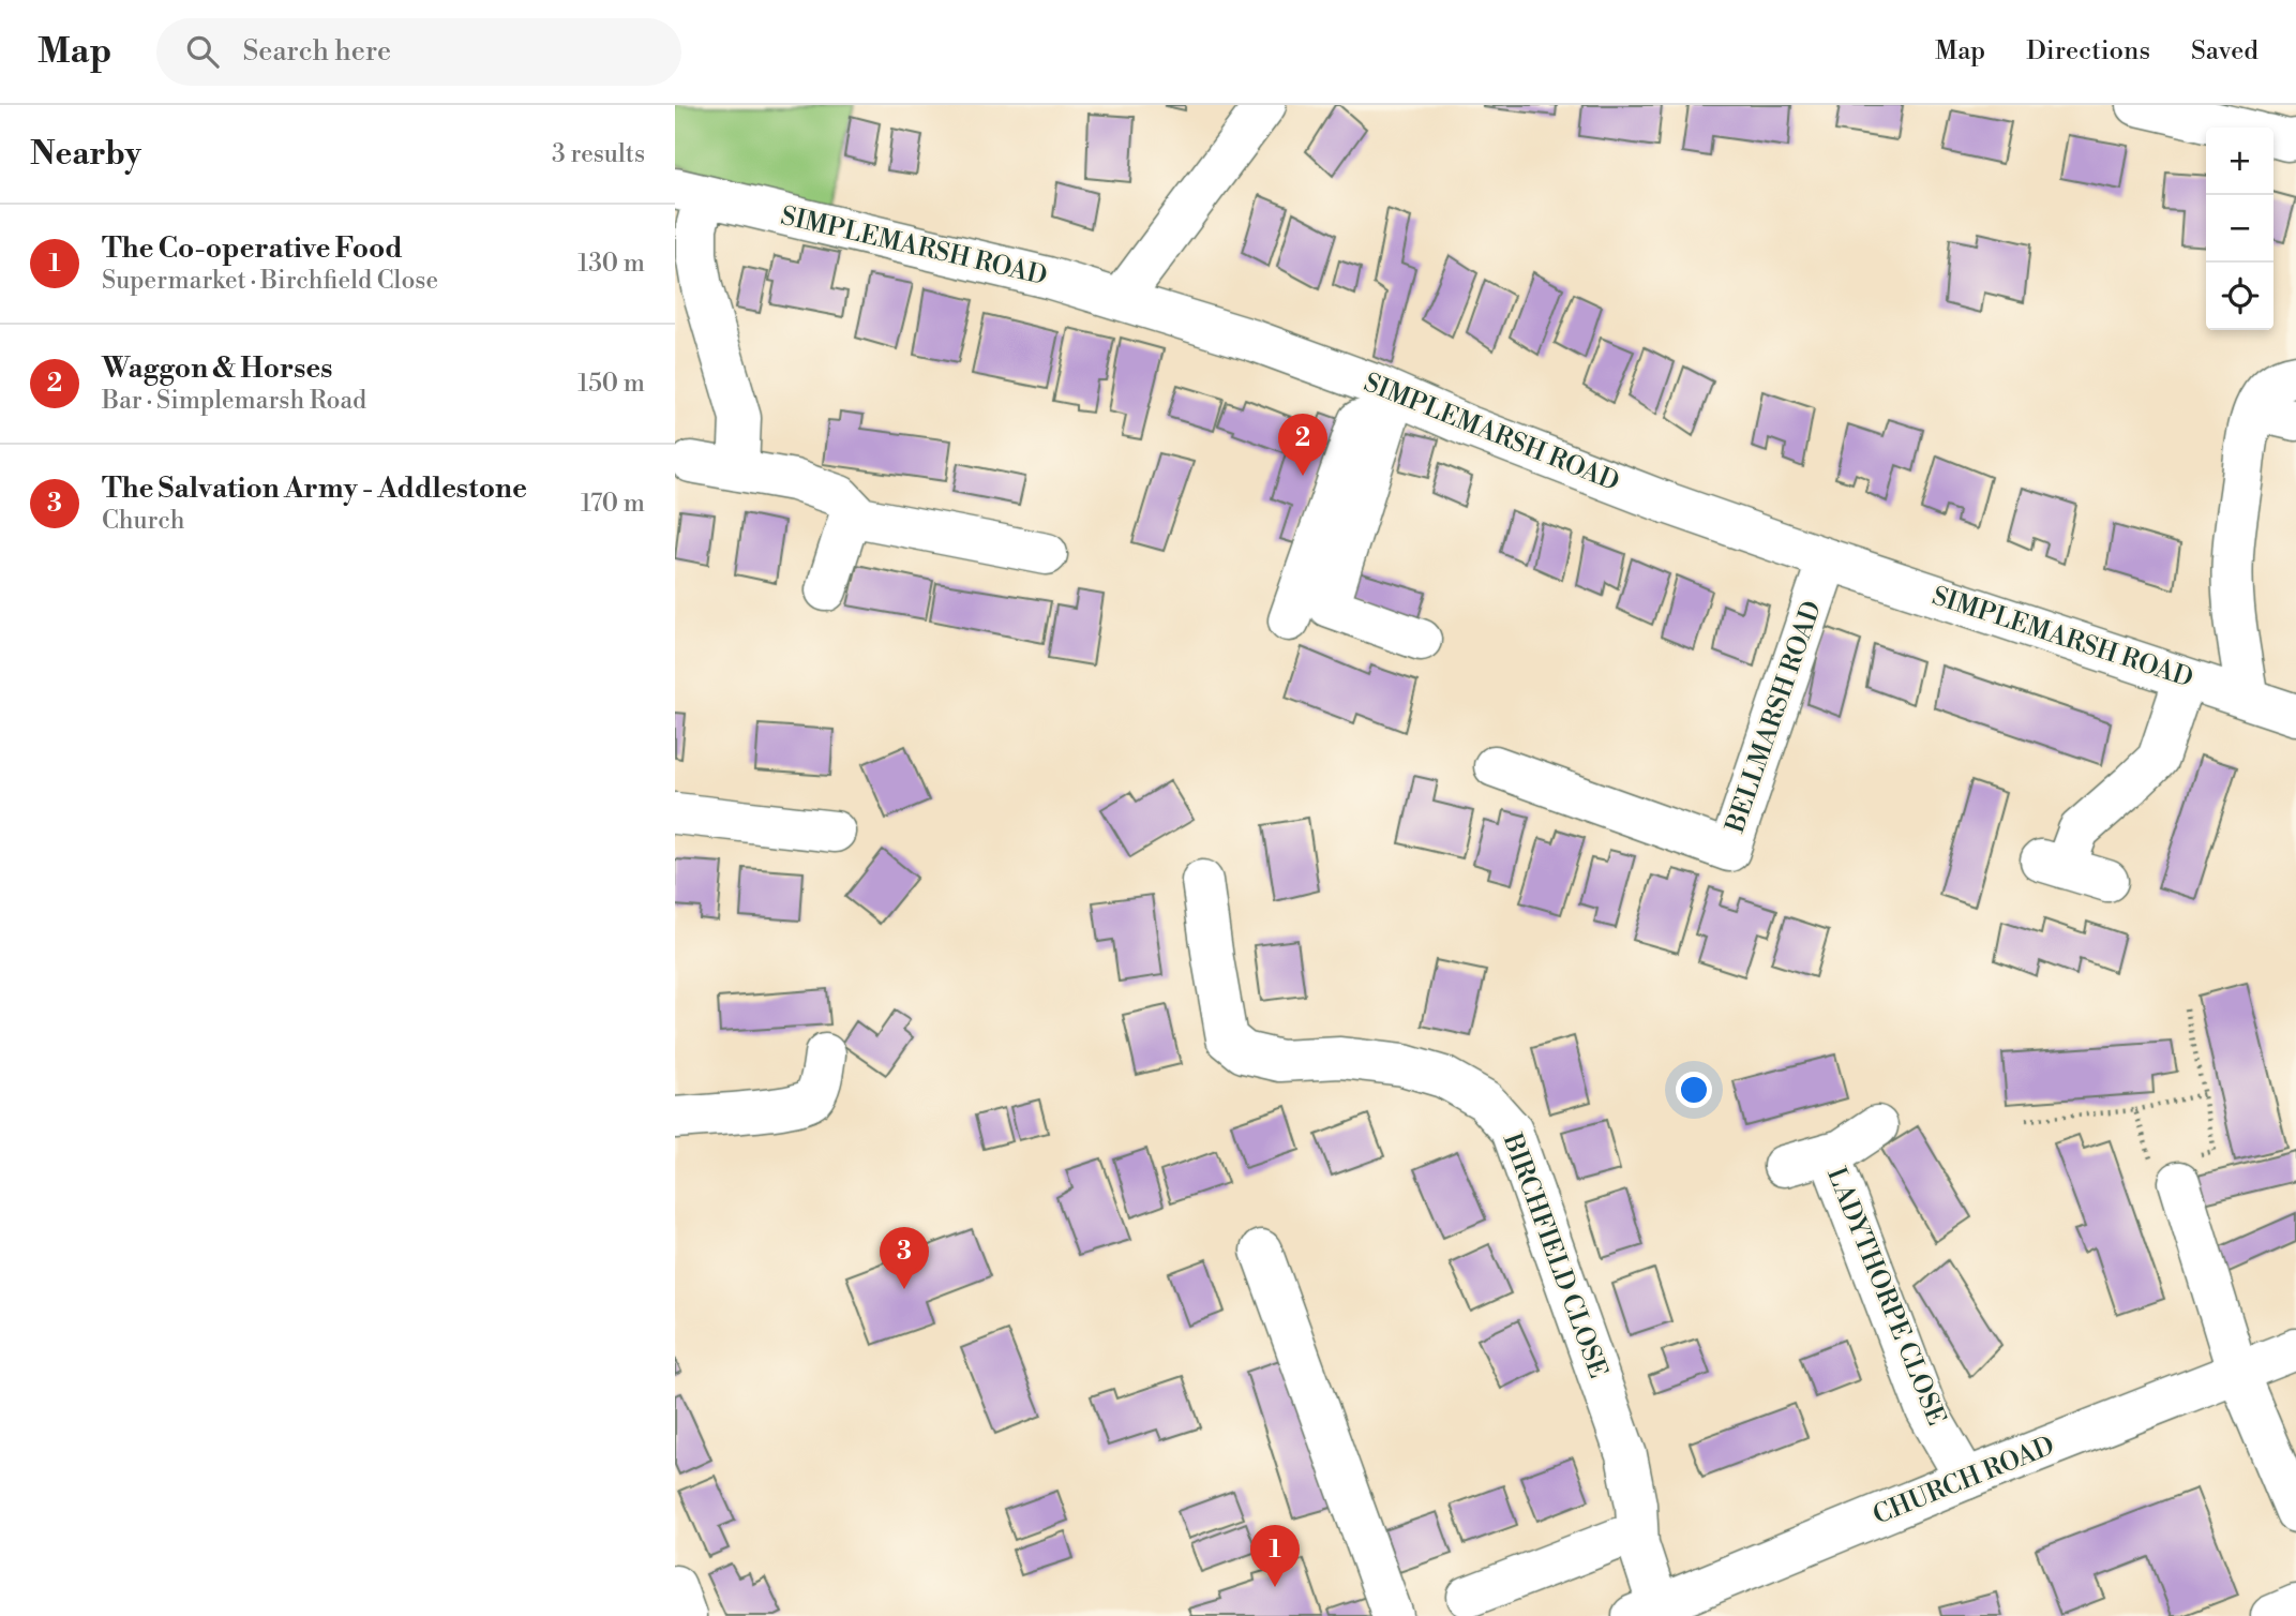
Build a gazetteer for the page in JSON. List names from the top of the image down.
{
  "streets": {
    "street": [
      "SIMPLEMARSH ROAD",
      "BELLMARSH ROAD",
      "BIRCHFIELD CLOSE",
      "LADYTHORPE CLOSE",
      "CHURCH ROAD"
    ]
  },
  "crossings": [
    ["SIMPLEMARSH ROAD", "BELLMARSH ROAD"],
    ["BIRCHFIELD CLOSE", "CHURCH ROAD"],
    ["LADYTHORPE CLOSE", "CHURCH ROAD"]
  ],
  "page": {
    "header": "Map",
    "search": "Search here",
    "nav": ["Map", "Directions", "Saved"],
    "heading": ["Nearby", "3 results"],
    "map_buttons": ["+", "−"],
    "list": [
      {
        "mark": "1",
        "name": "The Co-operative Food",
        "note": "Supermarket · Birchfield Close",
        "value": "130 m"
      },
      {
        "mark": "2",
        "name": "Waggon & Horses",
        "note": "Bar · Simplemarsh Road",
        "value": "150 m"
      },
      {
        "mark": "3",
        "name": "The Salvation Army - Addlestone",
        "note": "Church",
        "value": "170 m"
      }
    ],
    "pins": ["2", "3", "1"]
  }
}
